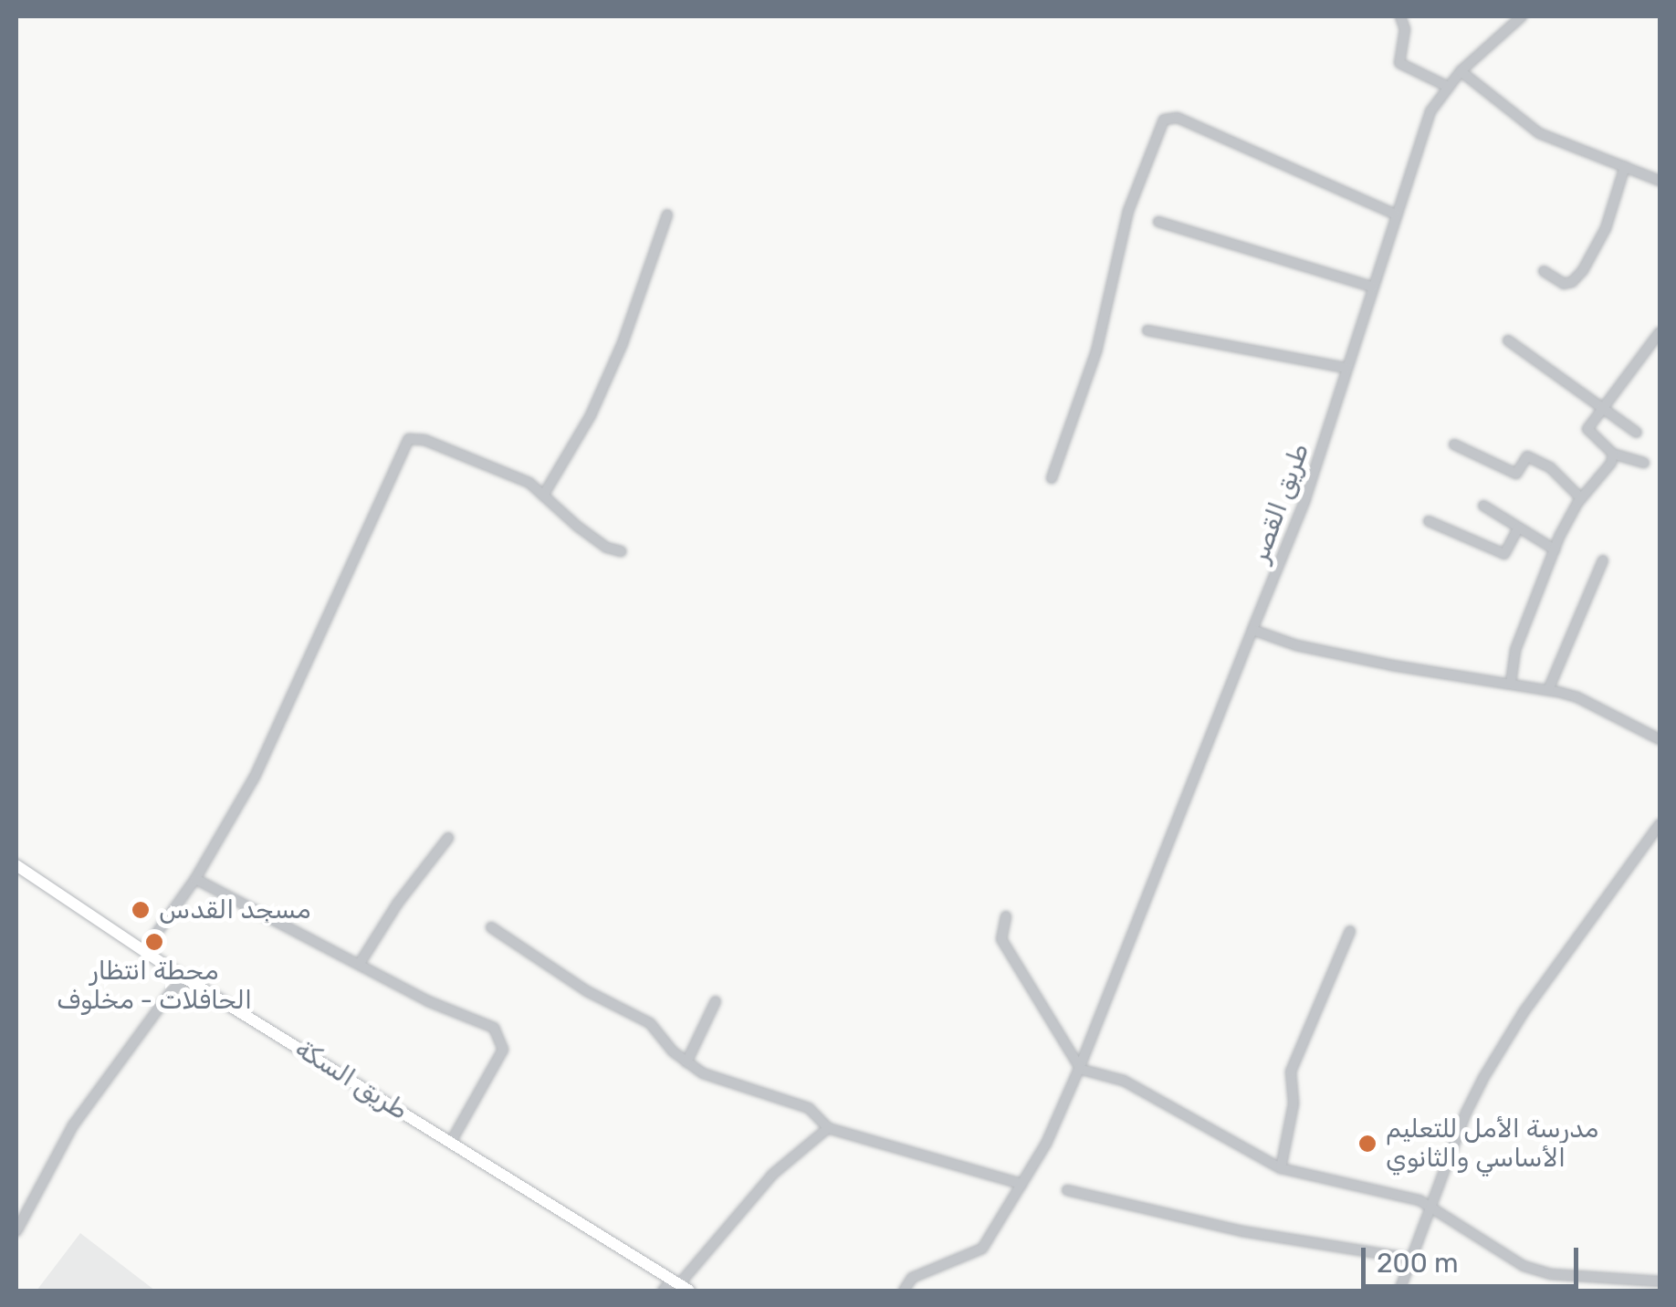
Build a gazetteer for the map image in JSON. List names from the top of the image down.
{
  "streets": {
    "main road": ["طريق السكة"],
    "street": ["طريق القصر"]
  },
  "places": ["مسجد القدس", "محطة انتظار الحافلات - مخلوف", "مدرسة الأمل للتعليم الأساسي والثانوي"],
  "scale_bar": "200 m"
}
